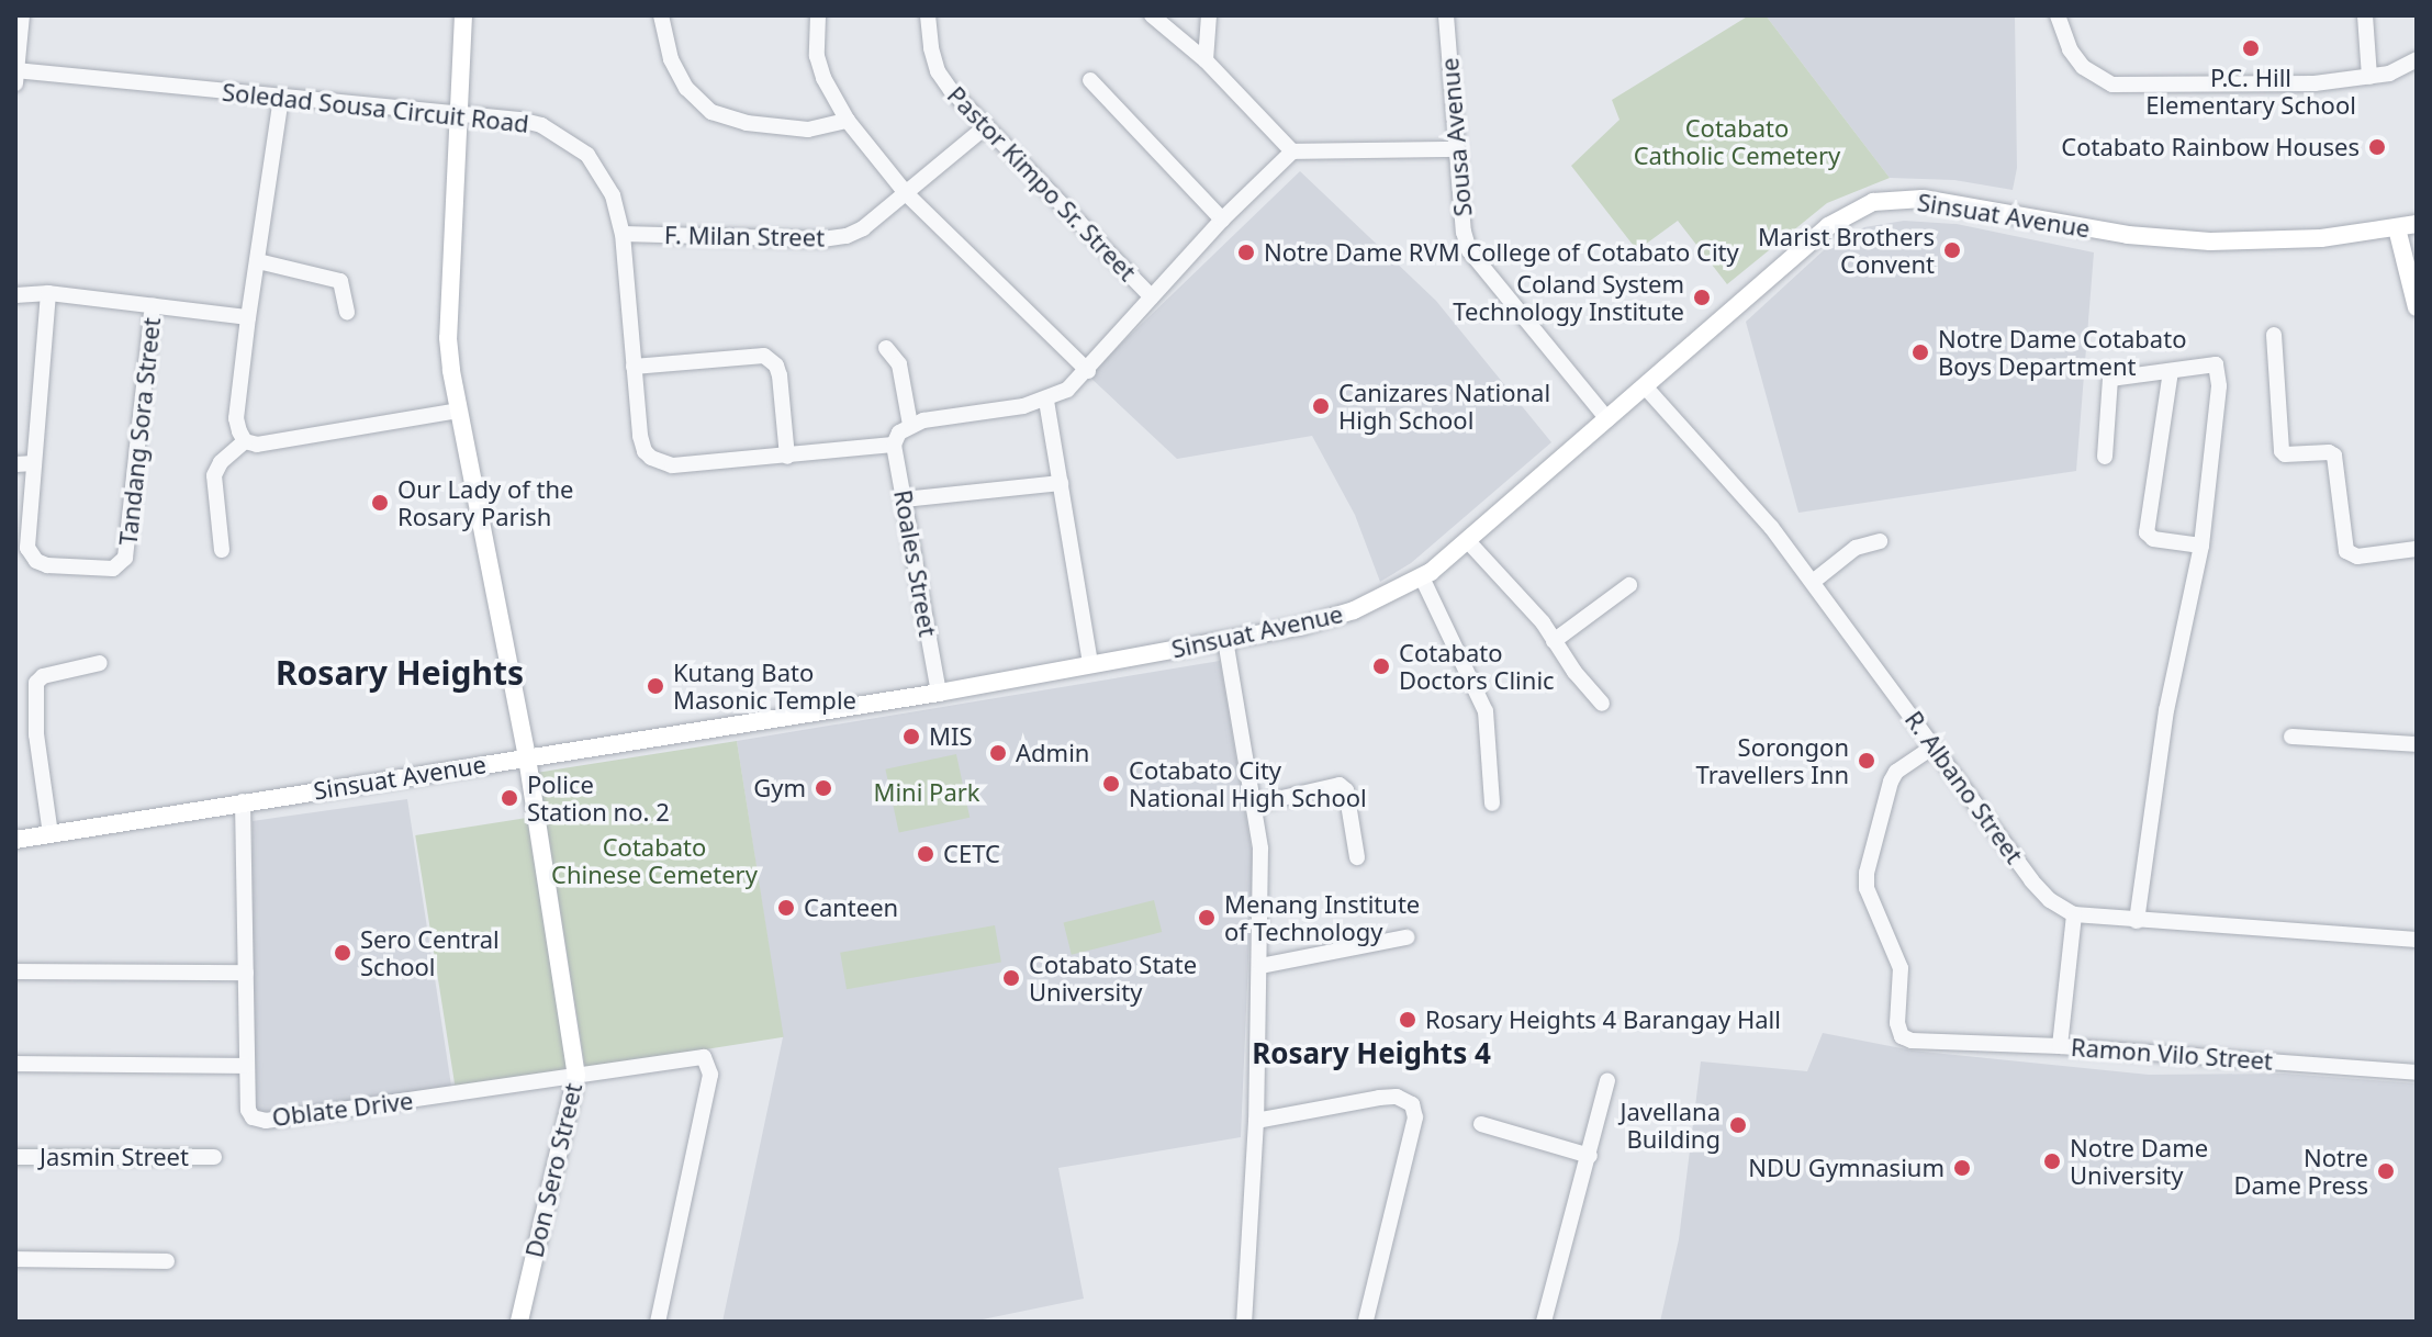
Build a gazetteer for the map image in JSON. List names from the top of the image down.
{
  "streets": {
    "main road": ["Sinsuat Avenue", "Don Sero Street"],
    "street": [
      "Soledad Sousa Circuit Road",
      "Sousa Avenue",
      "Pastor Kimpo Sr. Street",
      "F. Milan Street",
      "Tandang Sora Street",
      "Roales Street",
      "R. Albano Street",
      "Ramon Vilo Street",
      "Oblate Drive",
      "Jasmin Street"
    ]
  },
  "crossings": [
    ["Soledad Sousa Circuit Road", "F. Milan Street"],
    ["Soledad Sousa Circuit Road", "Roales Street"],
    ["Soledad Sousa Circuit Road", "Don Sero Street"],
    ["Sousa Avenue", "Sinsuat Avenue"],
    ["Pastor Kimpo Sr. Street", "F. Milan Street"],
    ["Sinsuat Avenue", "Roales Street"],
    ["Sinsuat Avenue", "R. Albano Street"],
    ["Sinsuat Avenue", "Oblate Drive"],
    ["Sinsuat Avenue", "Don Sero Street"],
    ["R. Albano Street", "Ramon Vilo Street"],
    ["Oblate Drive", "Don Sero Street"]
  ],
  "districts": ["Rosary Heights", "Rosary Heights 4"],
  "parks": ["Cotabato Catholic Cemetery", "Mini Park", "Cotabato Chinese Cemetery"],
  "places": [
    "P.C. Hill Elementary School",
    "Cotabato Rainbow Houses",
    "Marist Brothers Convent",
    "Notre Dame RVM College of Cotabato City",
    "Coland System Technology Institute",
    "Notre Dame Cotabato Boys Department",
    "Canizares National High School",
    "Our Lady of the Rosary Parish",
    "Cotabato Doctors Clinic",
    "Kutang Bato Masonic Temple",
    "MIS",
    "Admin",
    "Sorongon Travellers Inn",
    "Cotabato City National High School",
    "Gym",
    "Police Station no. 2",
    "CETC",
    "Canteen",
    "Menang Institute of Technology",
    "Sero Central School",
    "Cotabato State University",
    "Rosary Heights 4 Barangay Hall",
    "Javellana Building",
    "Notre Dame University",
    "NDU Gymnasium",
    "Notre Dame Press"
  ]
}
